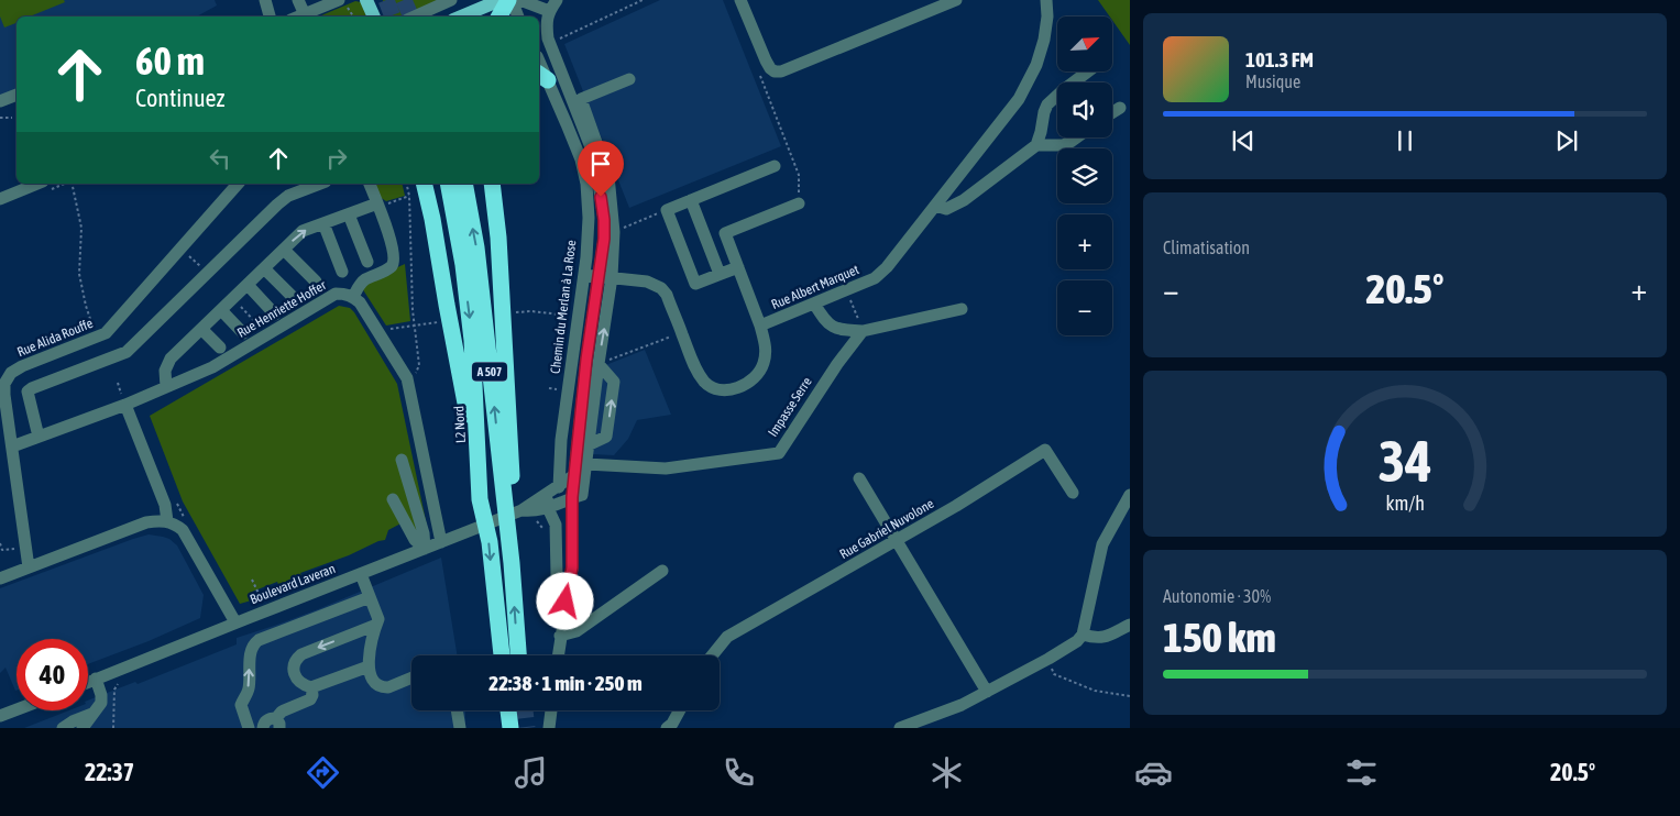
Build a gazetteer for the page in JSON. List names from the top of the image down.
{
  "streets": {
    "highway": ["A 507", "L2 Nord"],
    "street": [
      "Rue Albert Marquet",
      "Chemin du Merlan à La Rose",
      "Rue Henriette Hoffer",
      "Rue Alida Rouffe",
      "Impasse Serre",
      "Rue Gabriel Nuvolone",
      "Boulevard Laveran"
    ]
  },
  "crossings": [
    ["Rue Albert Marquet", "Chemin du Merlan à La Rose"],
    ["Chemin du Merlan à La Rose", "Boulevard Laveran"],
    ["Rue Henriette Hoffer", "Rue Alida Rouffe"]
  ],
  "north": "top right",
  "page": {
    "map_buttons": ["+", "−"],
    "turn": ["60 m", "Continuez"],
    "song": ["101.3 FM", "Musique"],
    "tile": [
      "Climatisation",
      ["Autonomie · 30%", "150 km"]
    ],
    "heat": ["−", "20.5°", "+"],
    "limit": "40",
    "trip": "22:38 · 1 min · 250 m",
    "tabs": ["22:37", "20.5°"],
    "gauge": ["34", "km/h"]
  }
}
